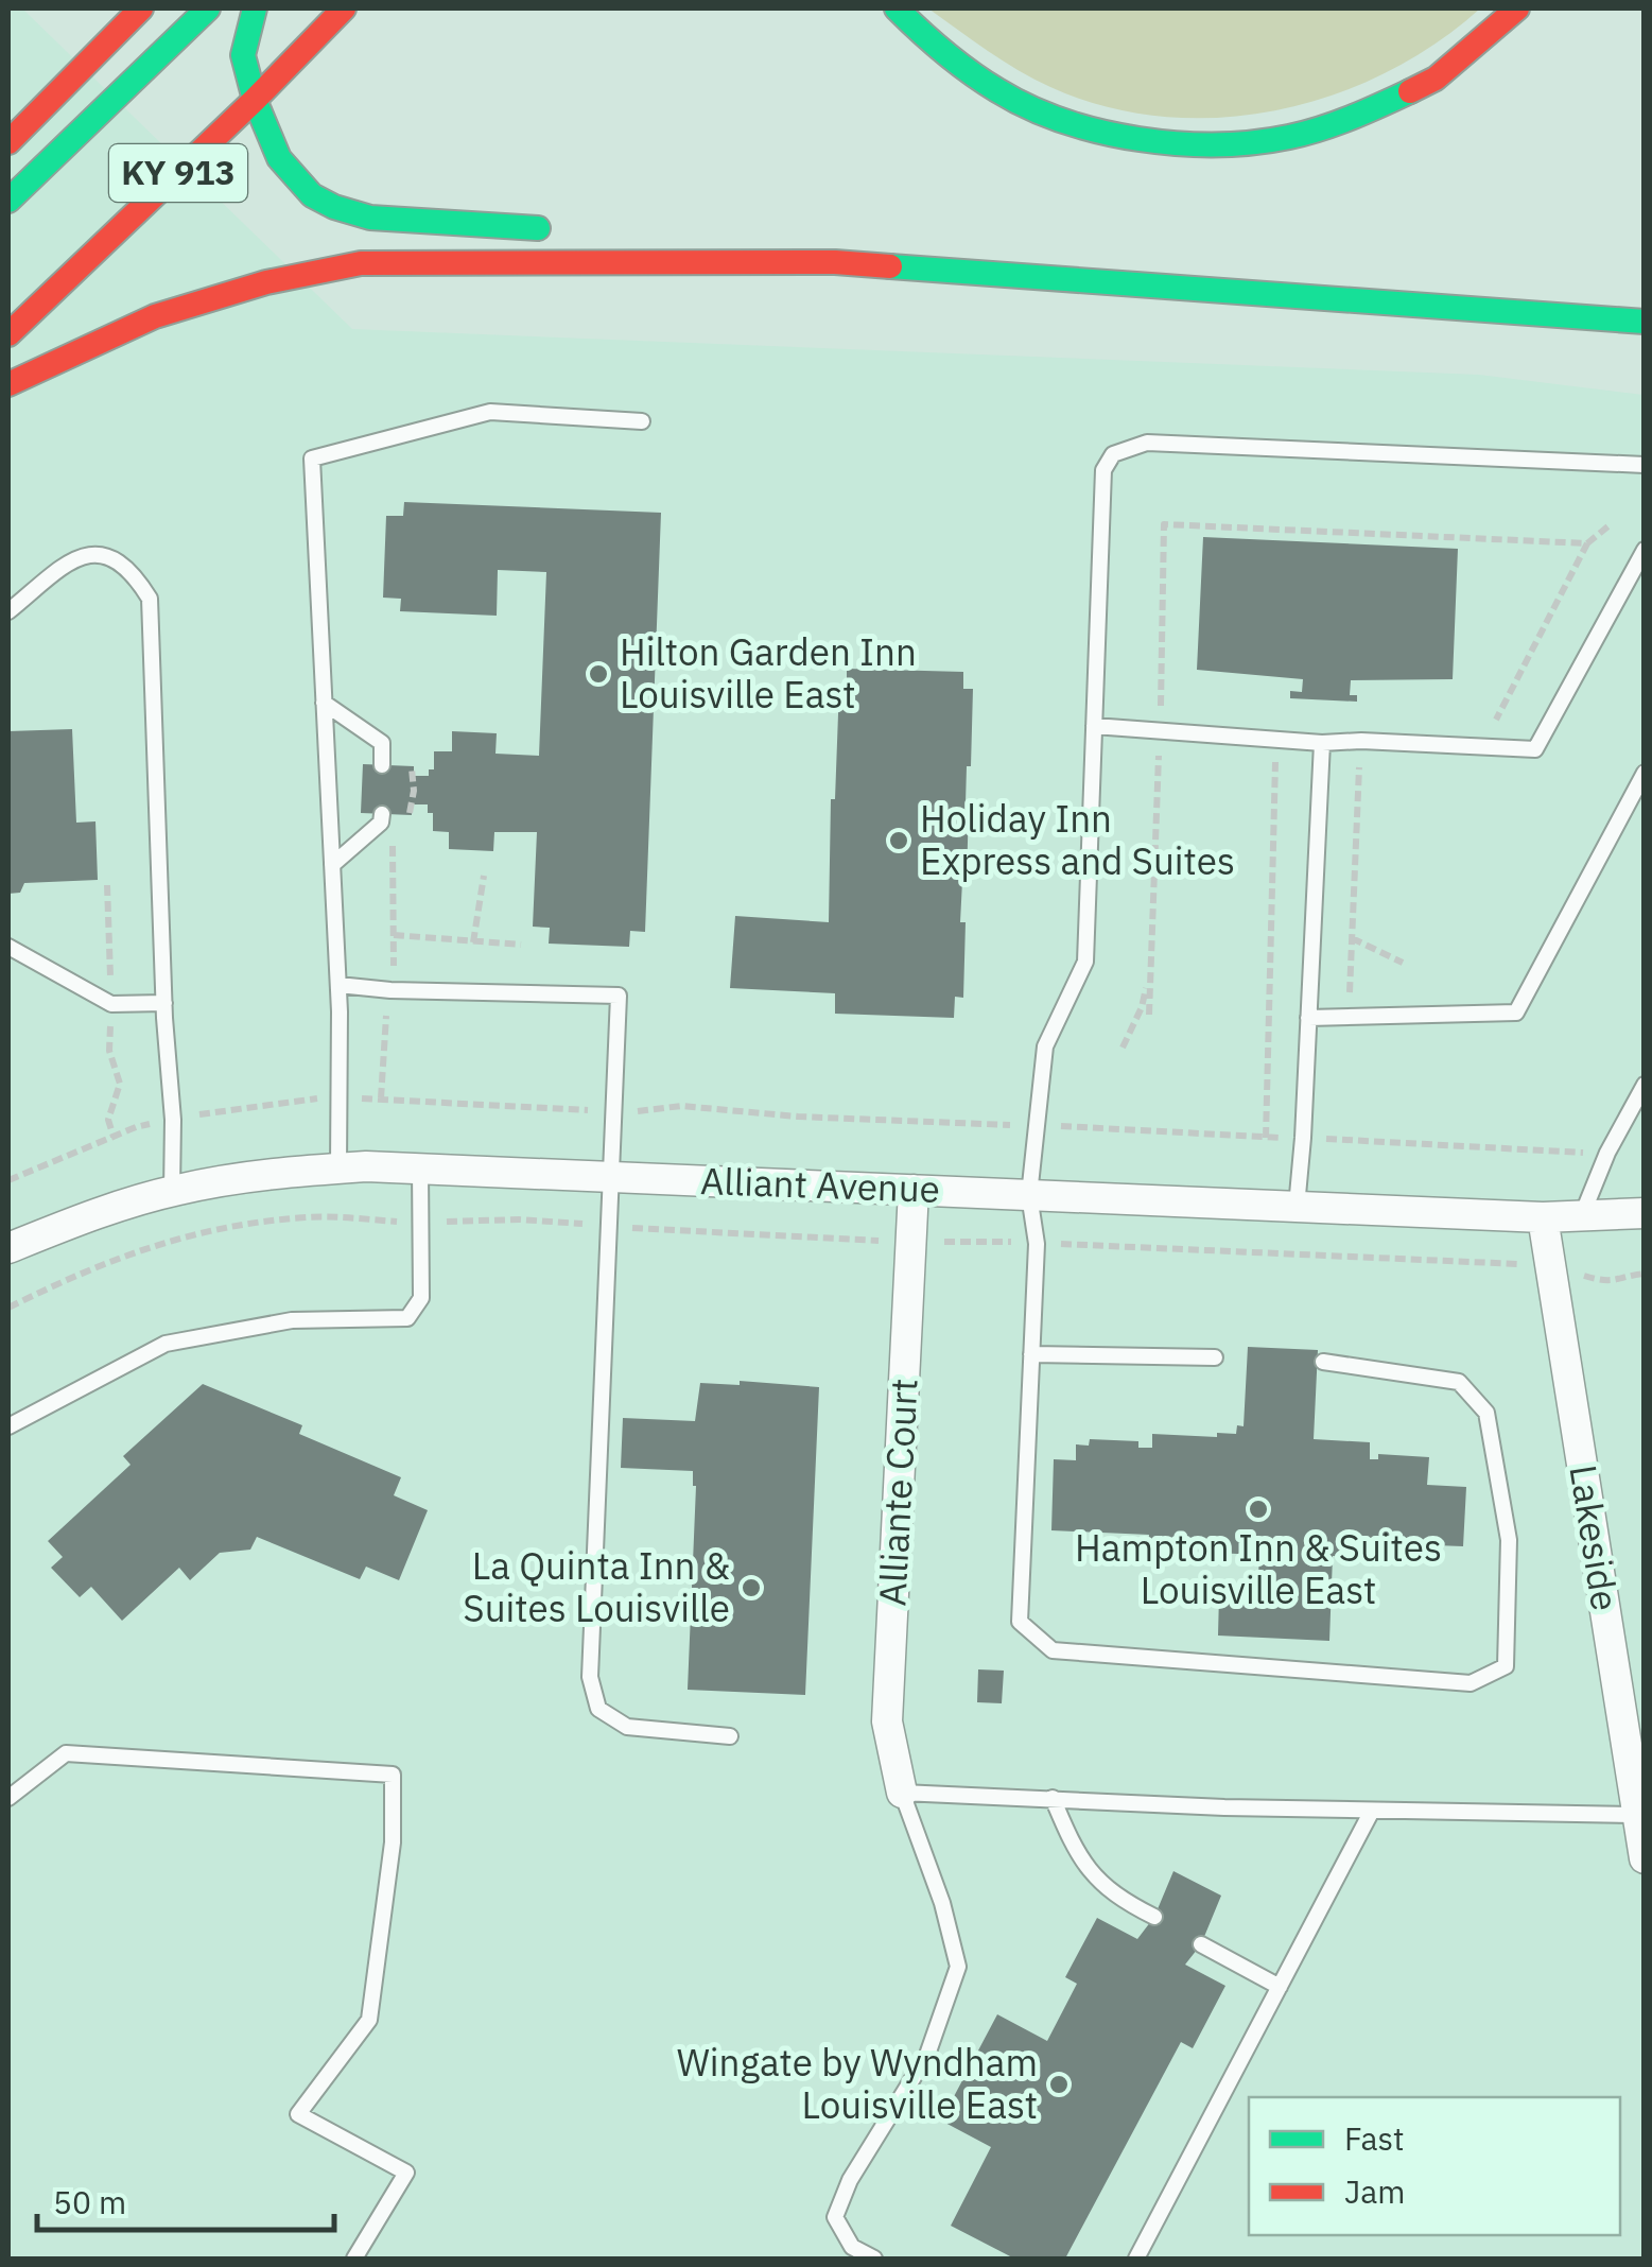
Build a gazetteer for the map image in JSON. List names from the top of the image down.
{
  "streets": {
    "main road": ["KY 913"],
    "street": ["Alliant Avenue", "Alliante Court", "Lakeside"]
  },
  "crossings": [
    ["Alliant Avenue", "Alliante Court"],
    ["Alliant Avenue", "Lakeside"]
  ],
  "places": [
    "Hilton Garden Inn Louisville East",
    "Holiday Inn Express and Suites",
    "Hampton Inn & Suites Louisville East",
    "La Quinta Inn & Suites Louisville",
    "Wingate by Wyndham Louisville East"
  ],
  "legend": ["Fast", "Jam"],
  "scale_bar": "50 m"
}
